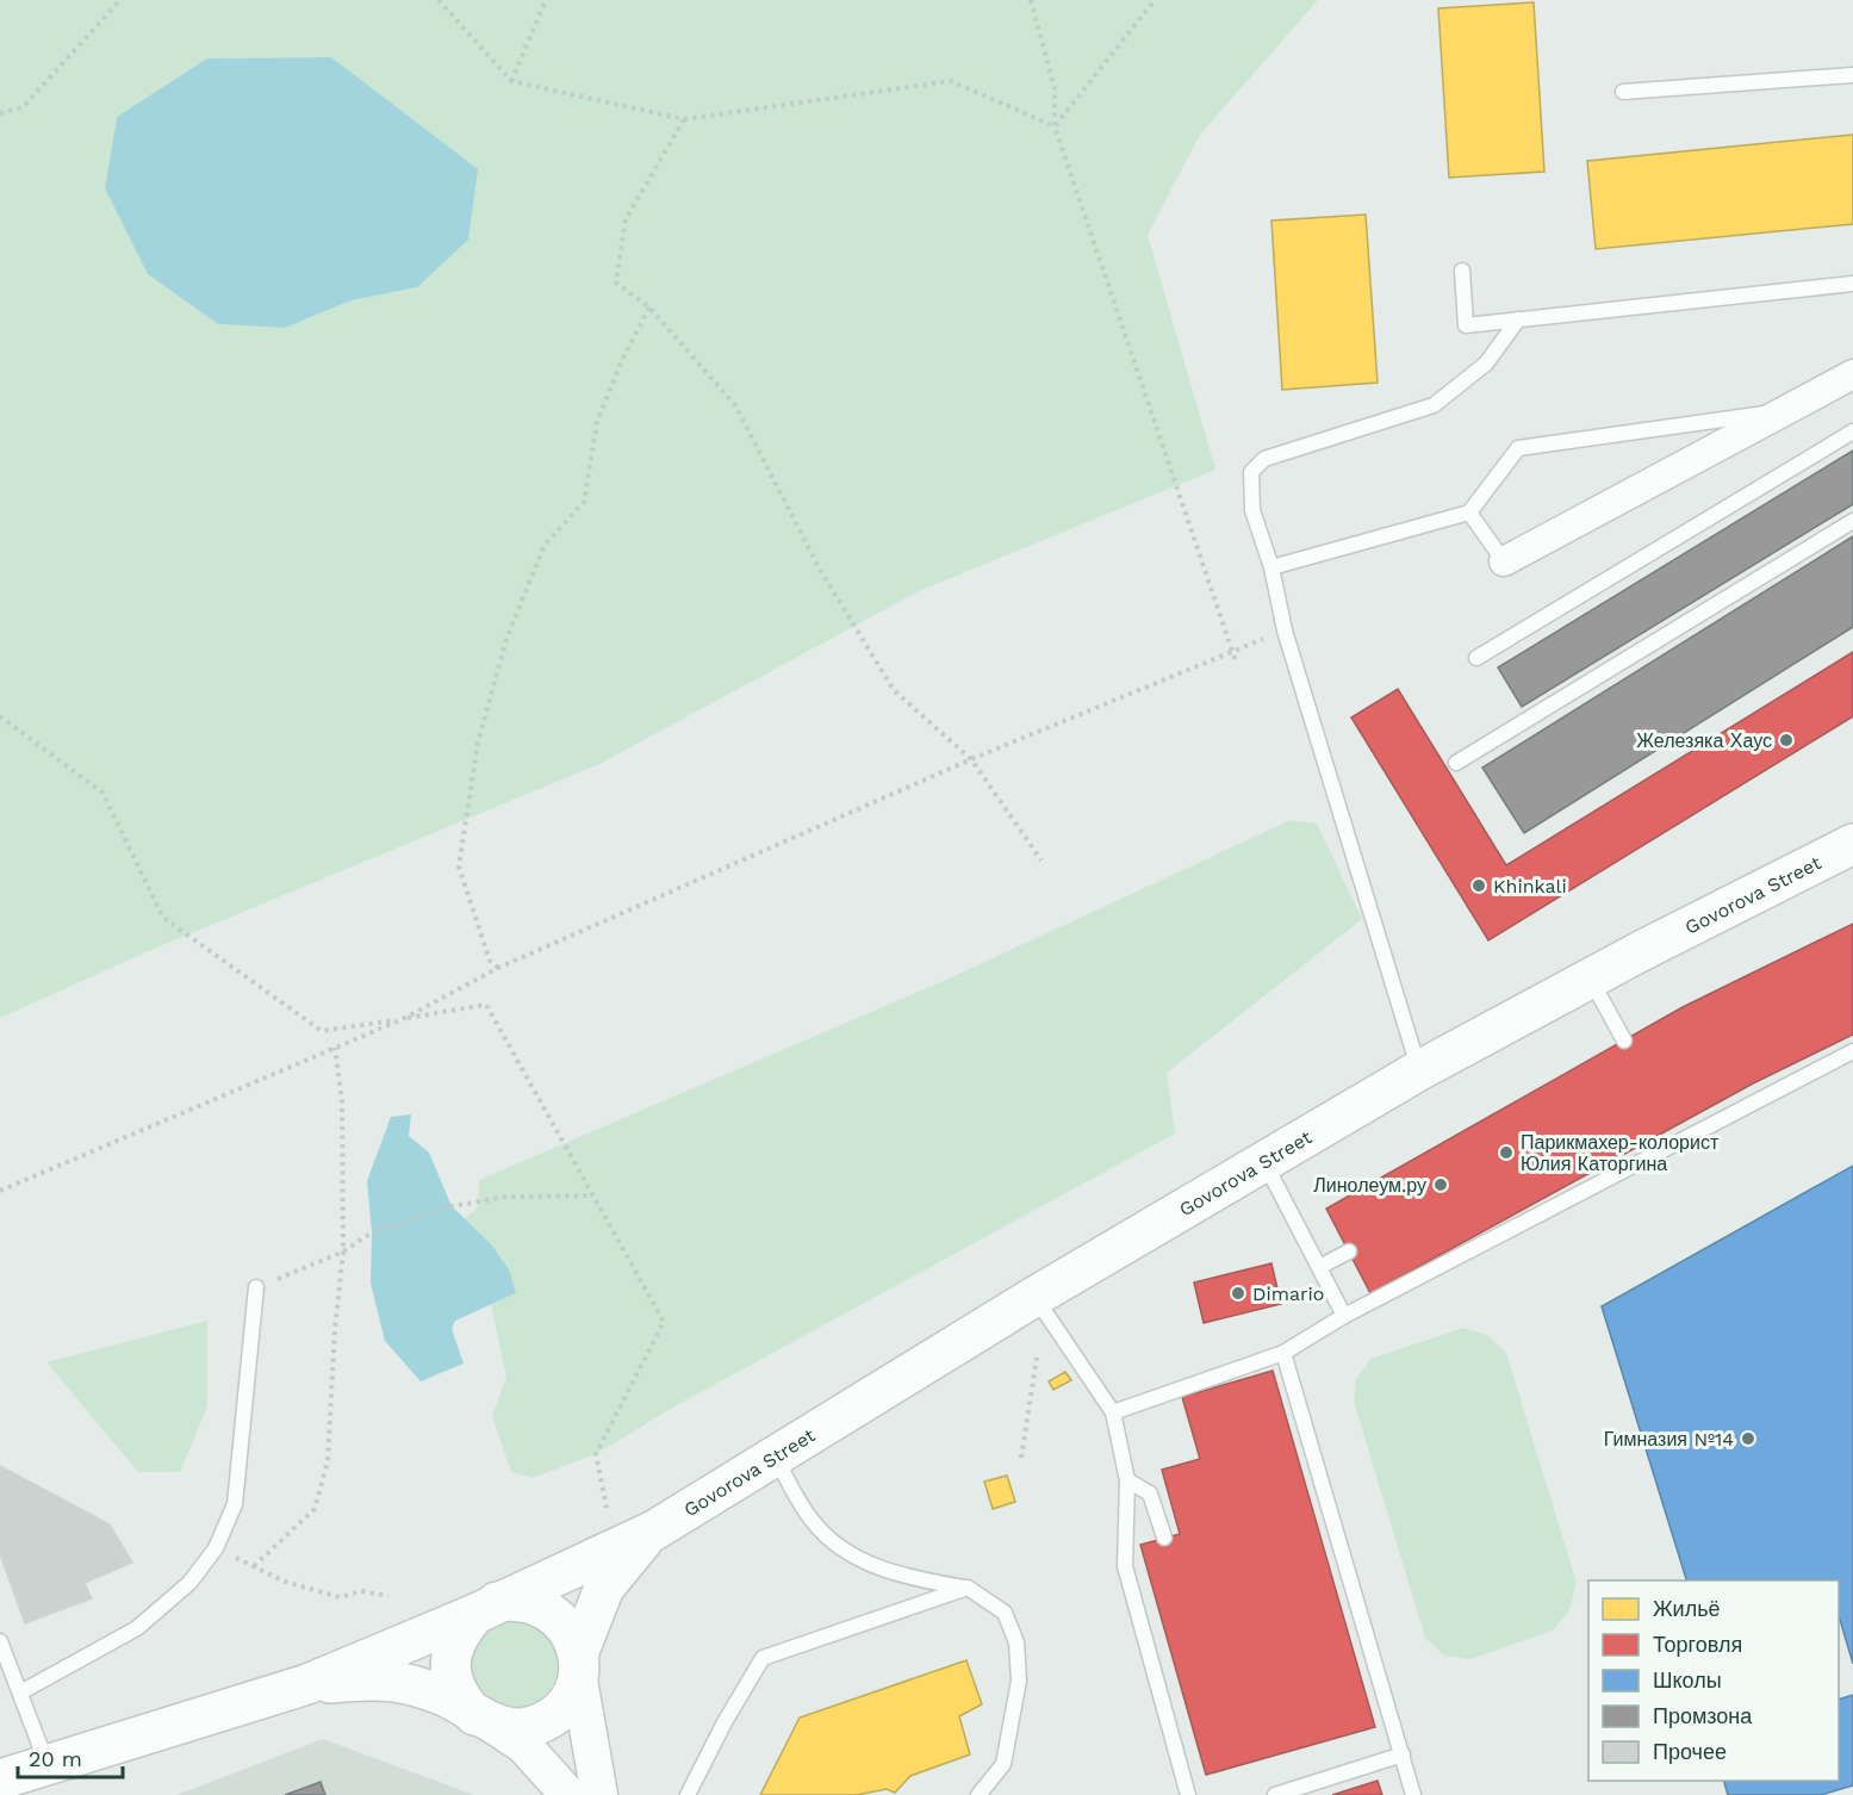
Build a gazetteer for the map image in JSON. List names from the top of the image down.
{
  "streets": {
    "main road": ["Govorova Street"]
  },
  "places": [
    "Железяка Хаус",
    "Khinkali",
    "Парикмахер-колорист Юлия Каторгина",
    "Линолеум.ру",
    "Dimario",
    "Гимназия №14"
  ],
  "legend": [
    "Жильё",
    "Торговля",
    "Школы",
    "Промзона",
    "Прочее"
  ],
  "scale_bar": "20 m"
}
